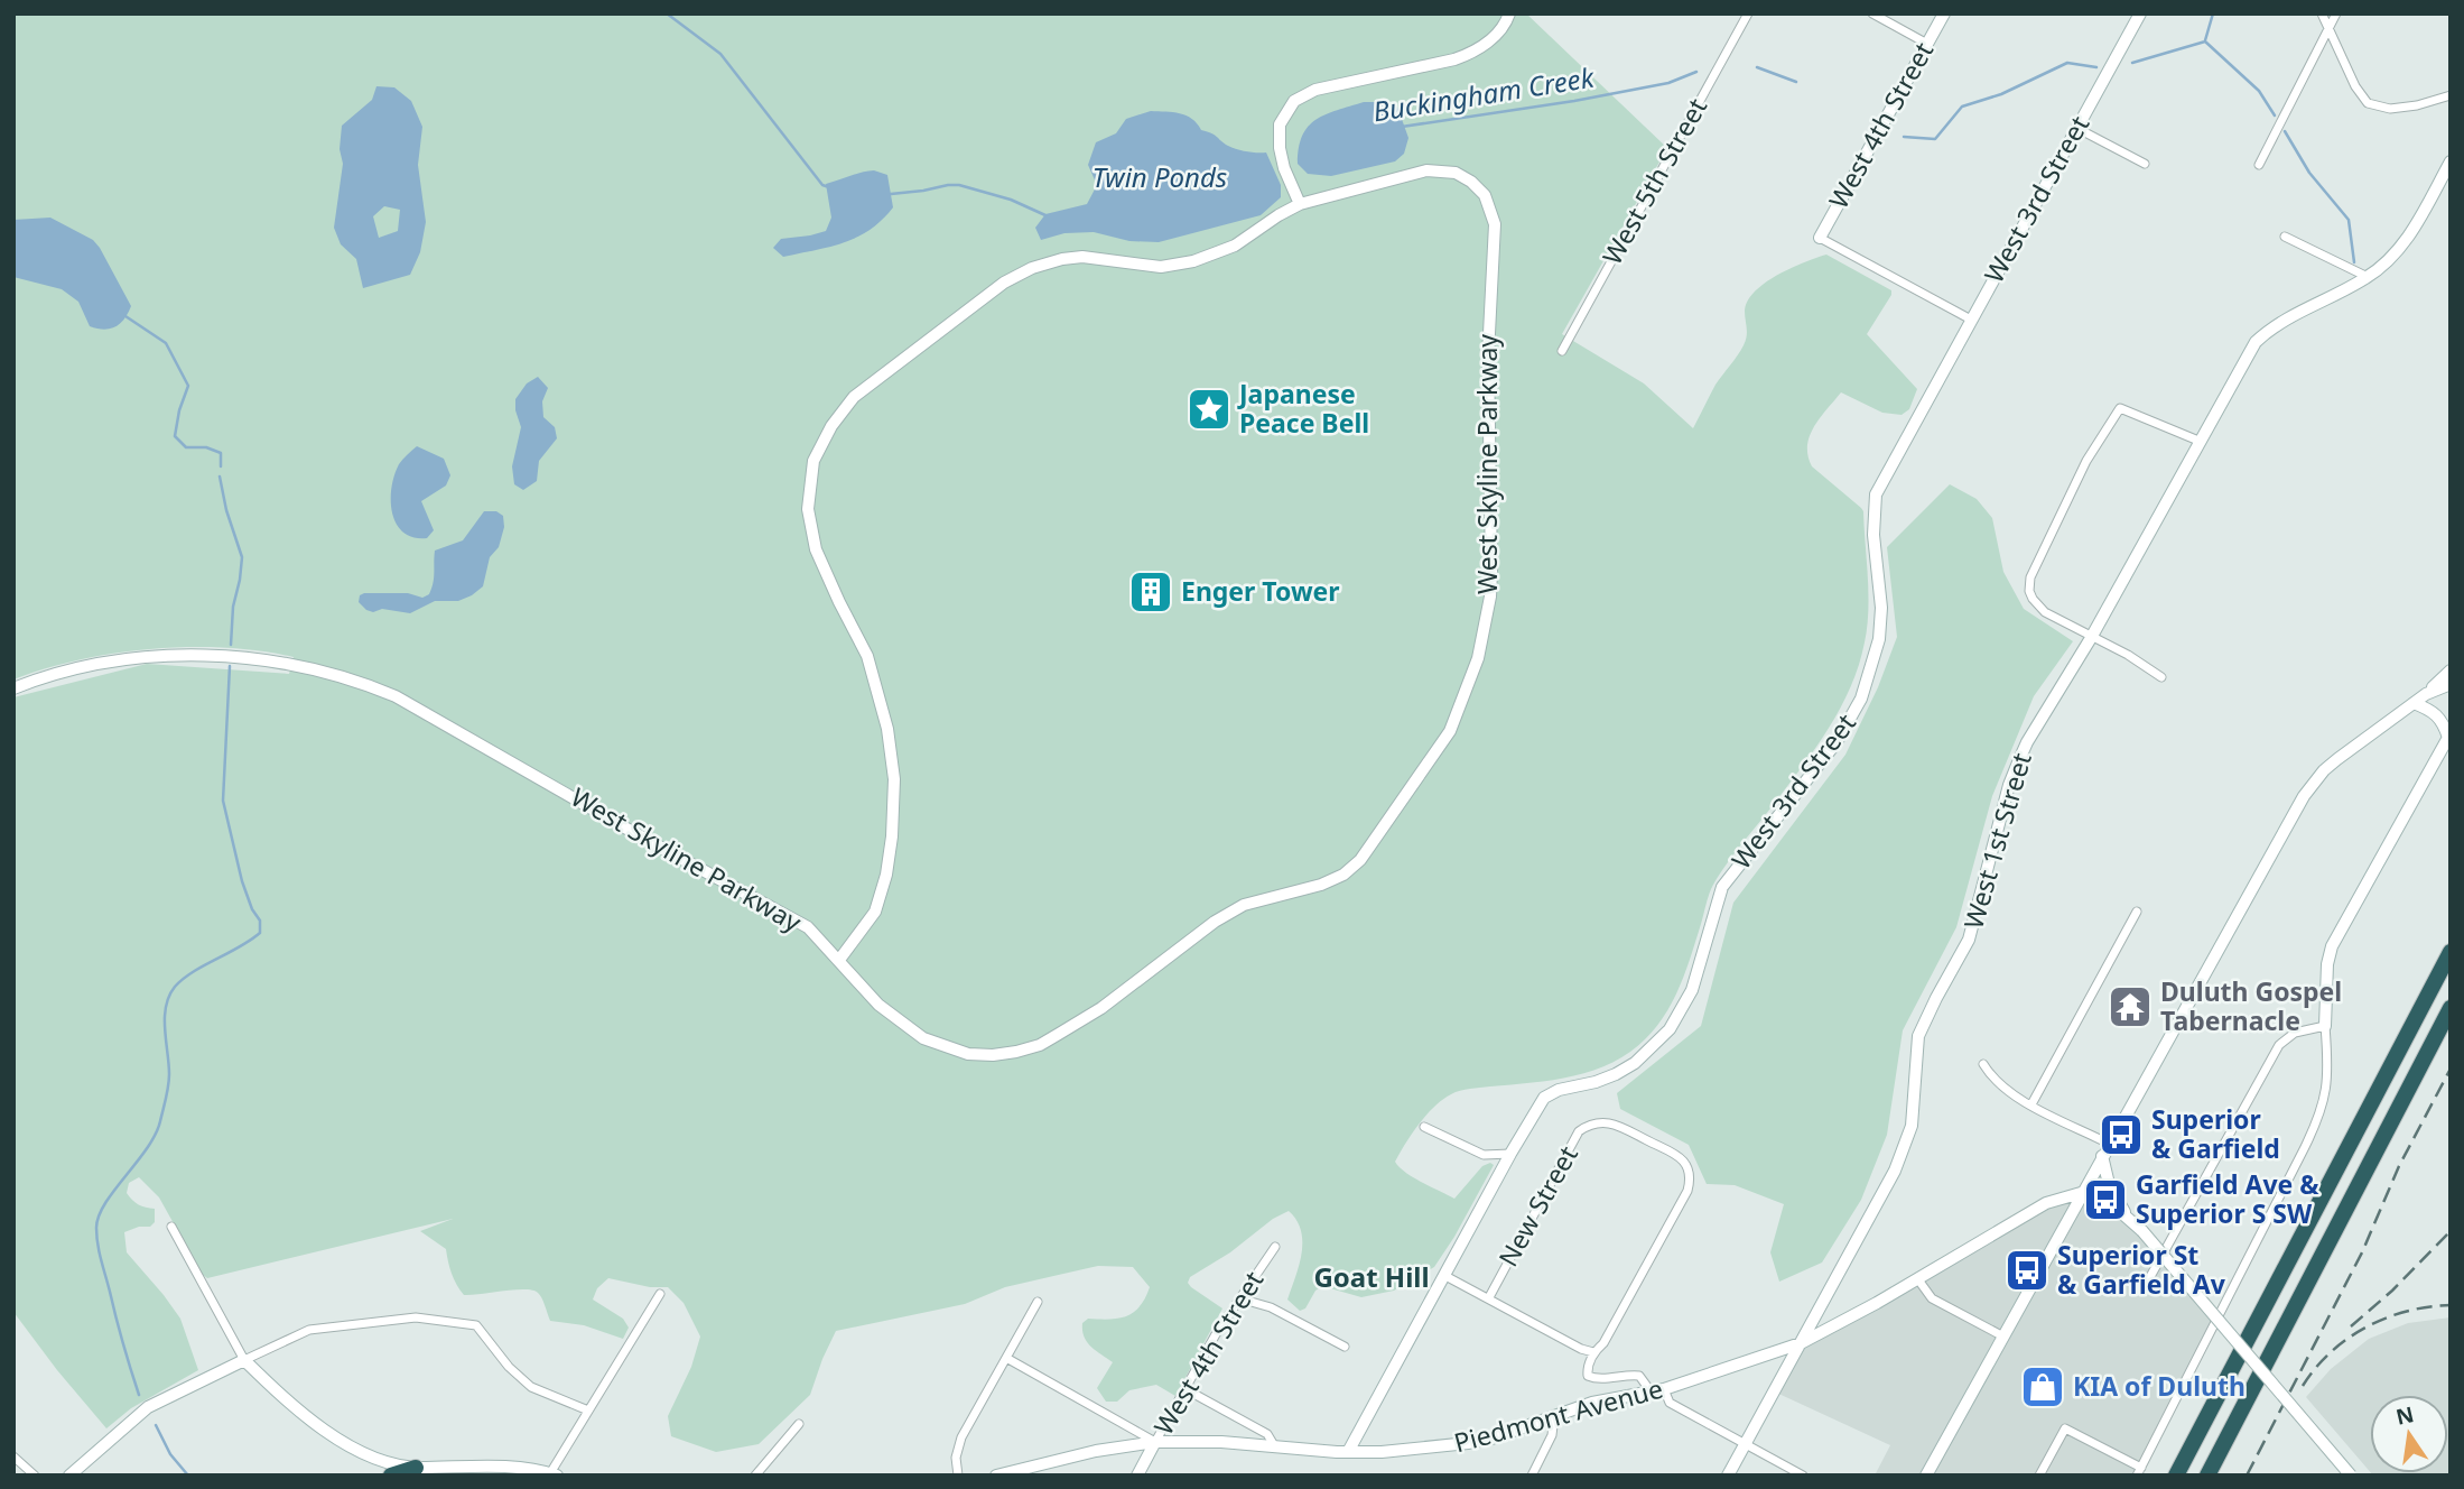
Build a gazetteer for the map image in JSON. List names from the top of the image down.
{
  "streets": {
    "street": [
      "West 4th Street",
      "West 5th Street",
      "West 3rd Street",
      "West Skyline Parkway",
      "West 1st Street",
      "New Street",
      "Piedmont Avenue"
    ]
  },
  "crossings": [
    ["West 4th Street", "Piedmont Avenue"],
    ["West 3rd Street", "Piedmont Avenue"],
    ["West 1st Street", "Piedmont Avenue"]
  ],
  "districts": ["Goat Hill"],
  "water": ["Buckingham Creek", "Twin Ponds"],
  "places": {
    "place": ["Japanese Peace Bell"],
    "building": ["Enger Tower"],
    "temple": ["Duluth Gospel Tabernacle"],
    "bus stop": ["Superior & Garfield", "Garfield Ave & Superior S SW", "Superior St & Garfield Av"],
    "shop": ["KIA of Duluth"]
  },
  "north": "top"
}
